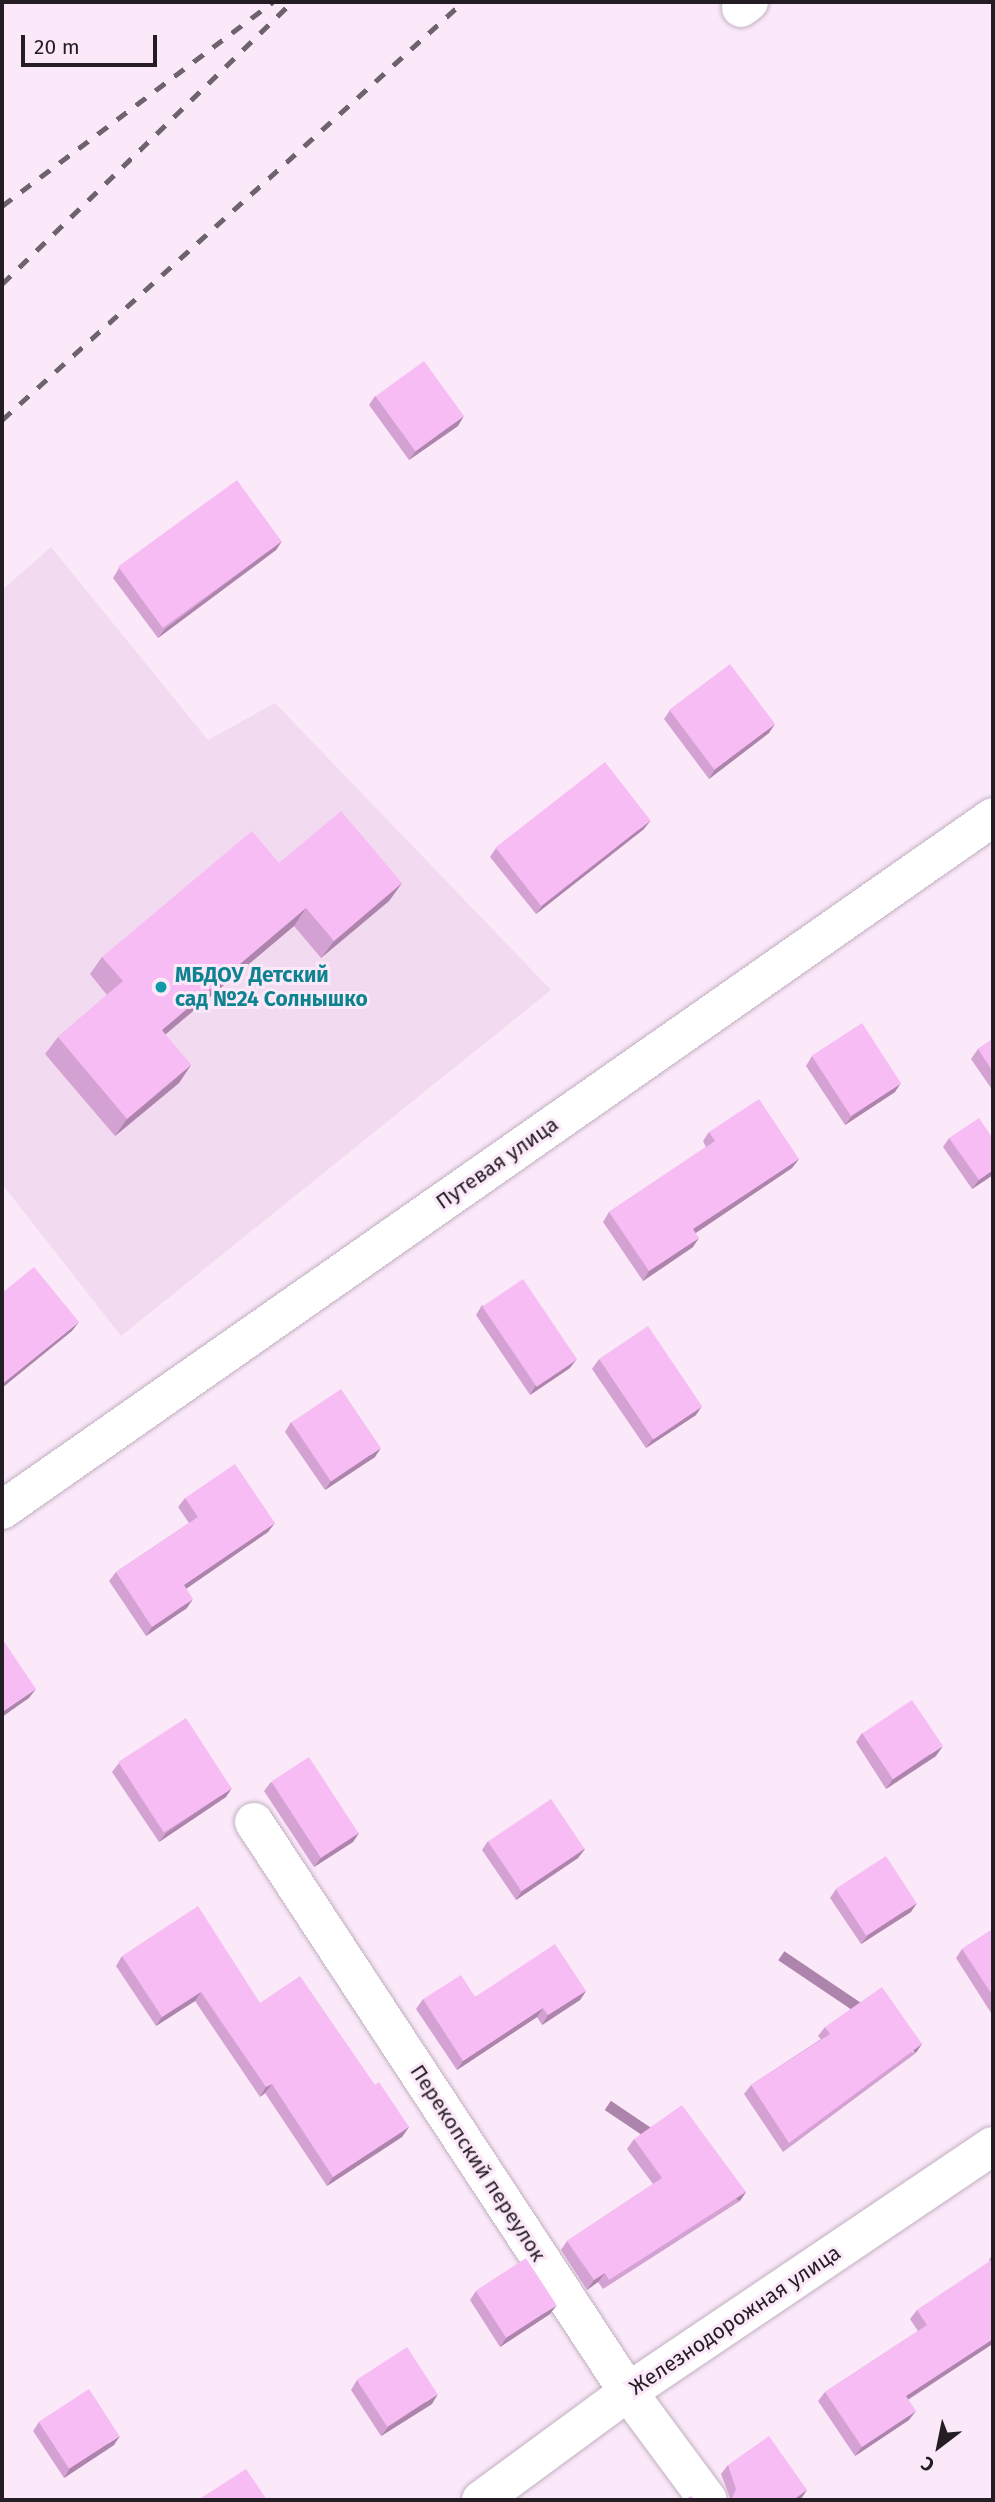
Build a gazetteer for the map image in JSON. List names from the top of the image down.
{
  "streets": {
    "street": ["Путевая улица", "Перекопский переулок", "Железнодорожная улица"]
  },
  "crossings": [
    ["Перекопский переулок", "Железнодорожная улица"]
  ],
  "places": ["МБДОУ Детский сад №24 Солнышко"],
  "scale_bar": "20 m",
  "north": "bottom left"
}
